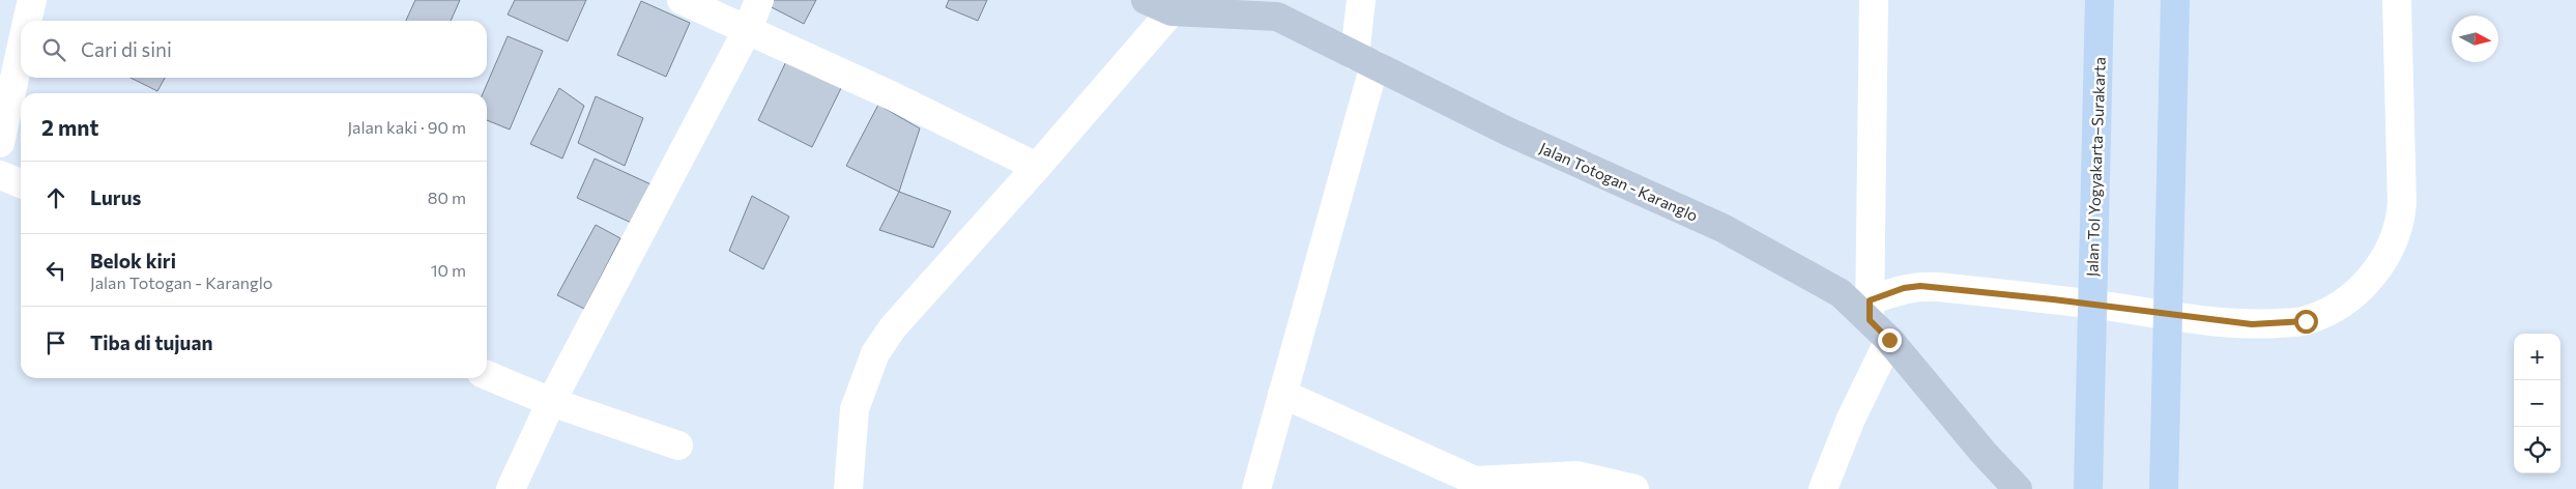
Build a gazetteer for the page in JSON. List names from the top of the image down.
{
  "streets": {
    "highway": ["Jalan Tol Yogyakarta–Surakarta"],
    "main road": ["Jalan Totogan - Karanglo"]
  },
  "north": "right",
  "page": {
    "search": "Cari di sini",
    "heading": ["2 mnt", "Jalan kaki · 90 m"],
    "list": [
      ["Lurus", "80 m"],
      ["Belok kiri", "Jalan Totogan - Karanglo", "10 m"],
      "Tiba di tujuan"
    ],
    "map_buttons": ["+", "−"]
  }
}
